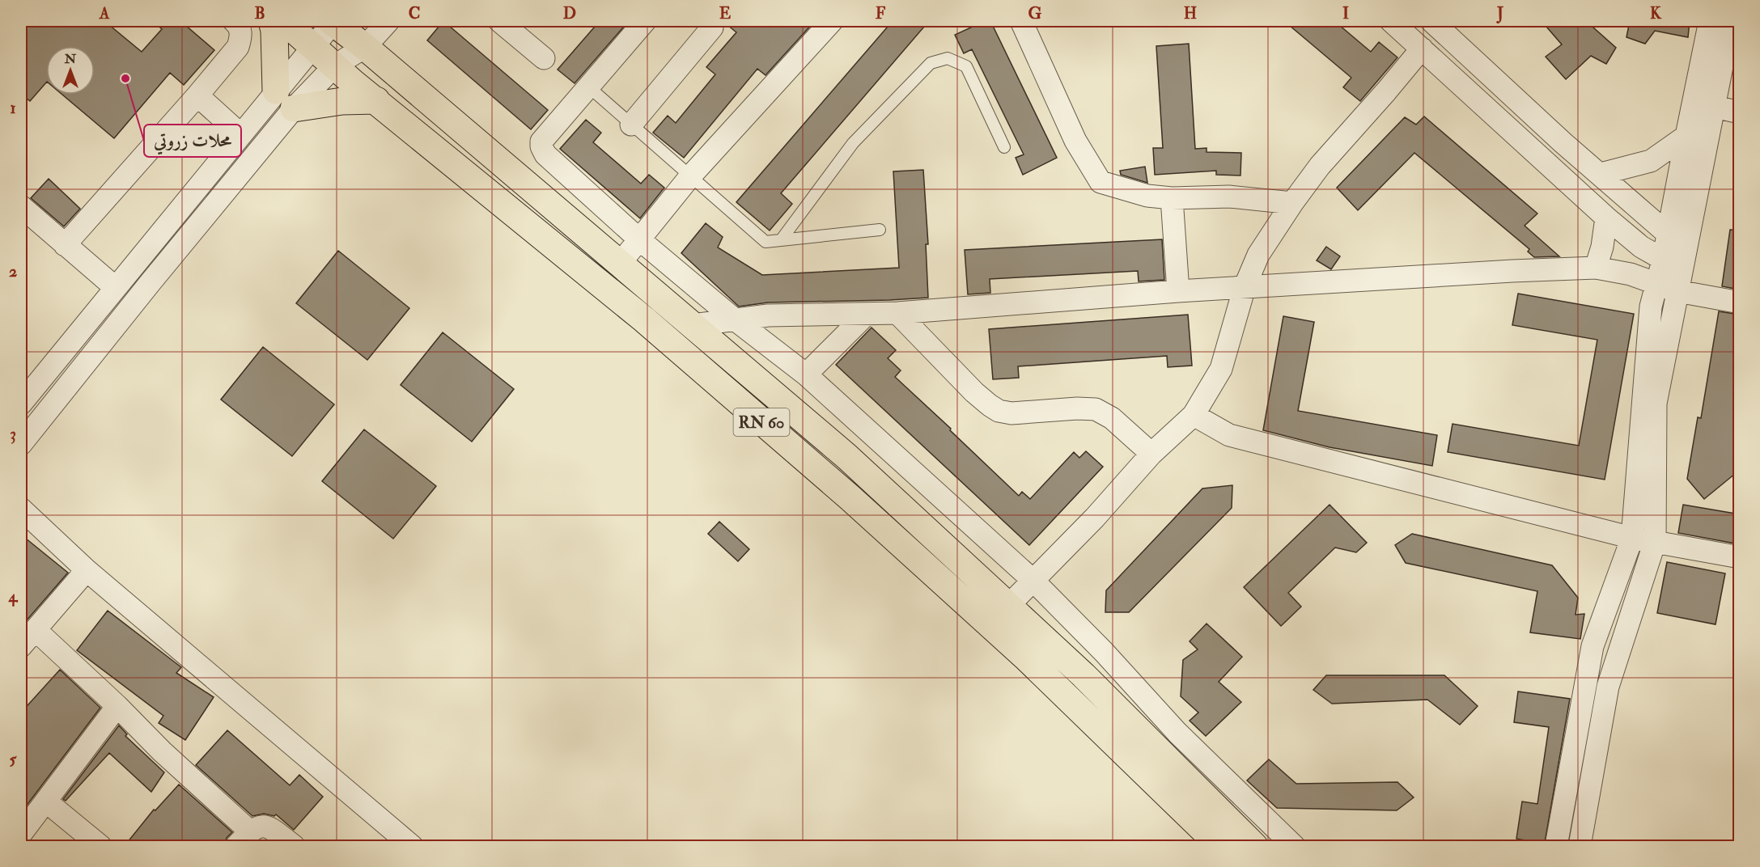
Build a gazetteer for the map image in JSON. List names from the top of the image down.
{
  "streets": {
    "main road": ["RN 60"]
  },
  "places": ["محلات زروتي"],
  "north": "top",
  "grid": {
    "columns": [
      "A",
      "B",
      "C",
      "D",
      "E",
      "F",
      "G",
      "H",
      "I",
      "J",
      "K"
    ],
    "rows": [
      "1",
      "2",
      "3",
      "4",
      "5"
    ]
  }
}
